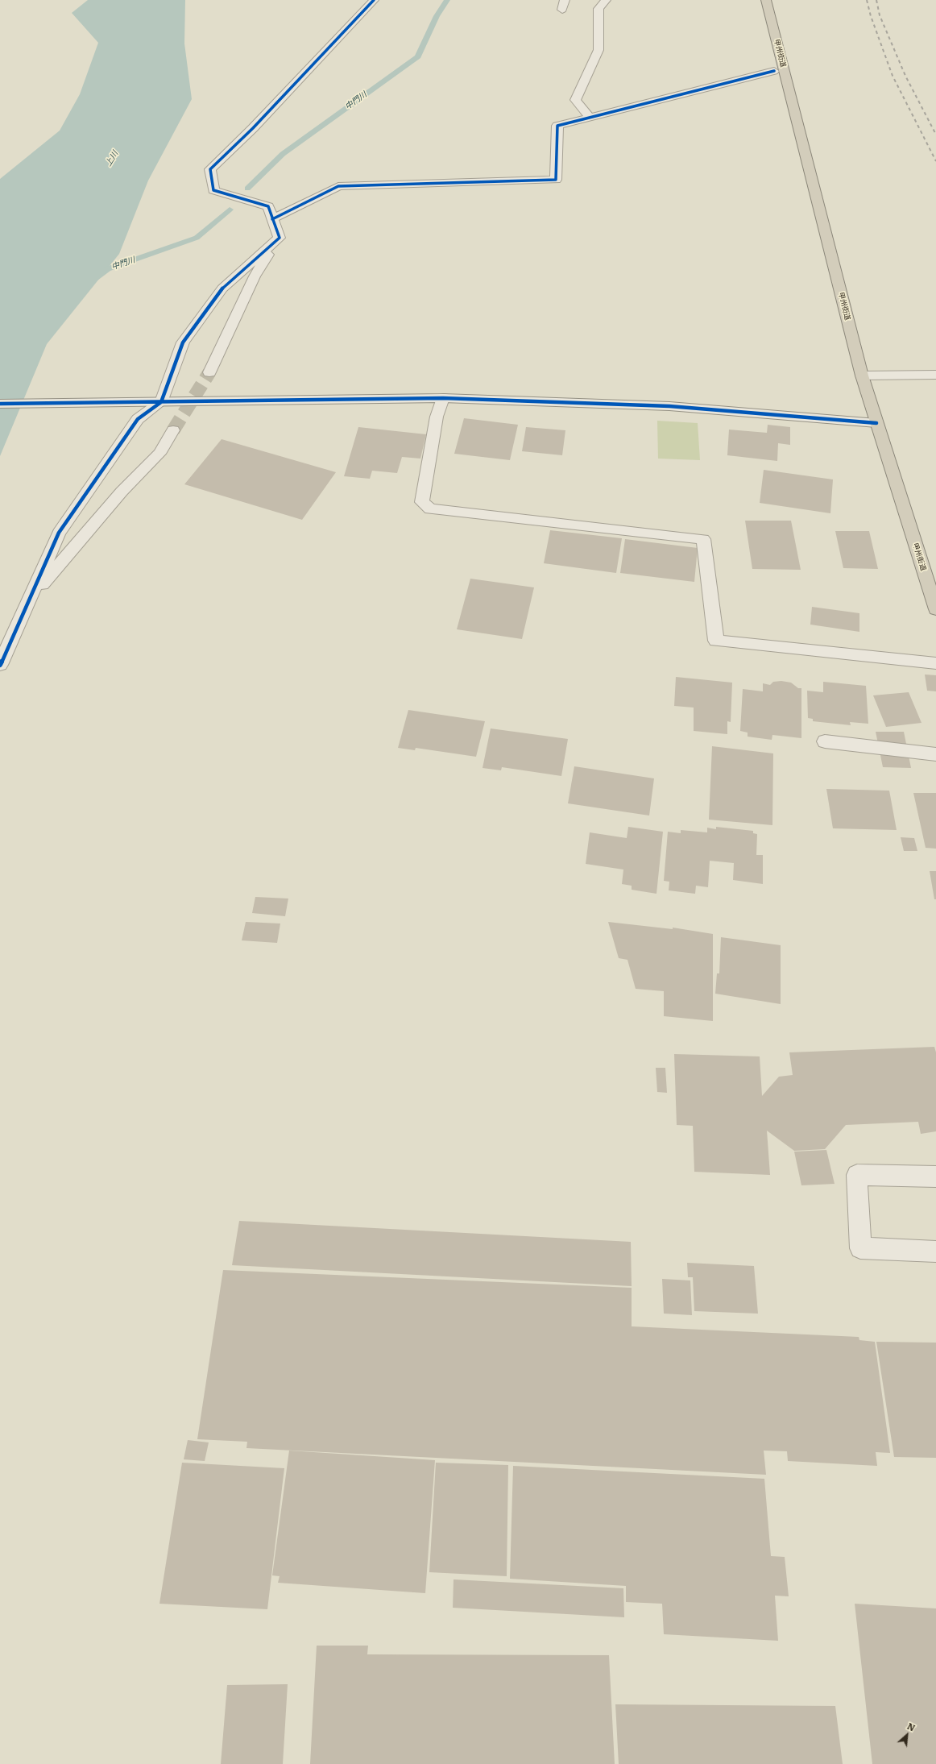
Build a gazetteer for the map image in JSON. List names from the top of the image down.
{
  "streets": {
    "highway": ["甲州街道"]
  },
  "water": ["中門川", "上川"],
  "north": "top right"
}
